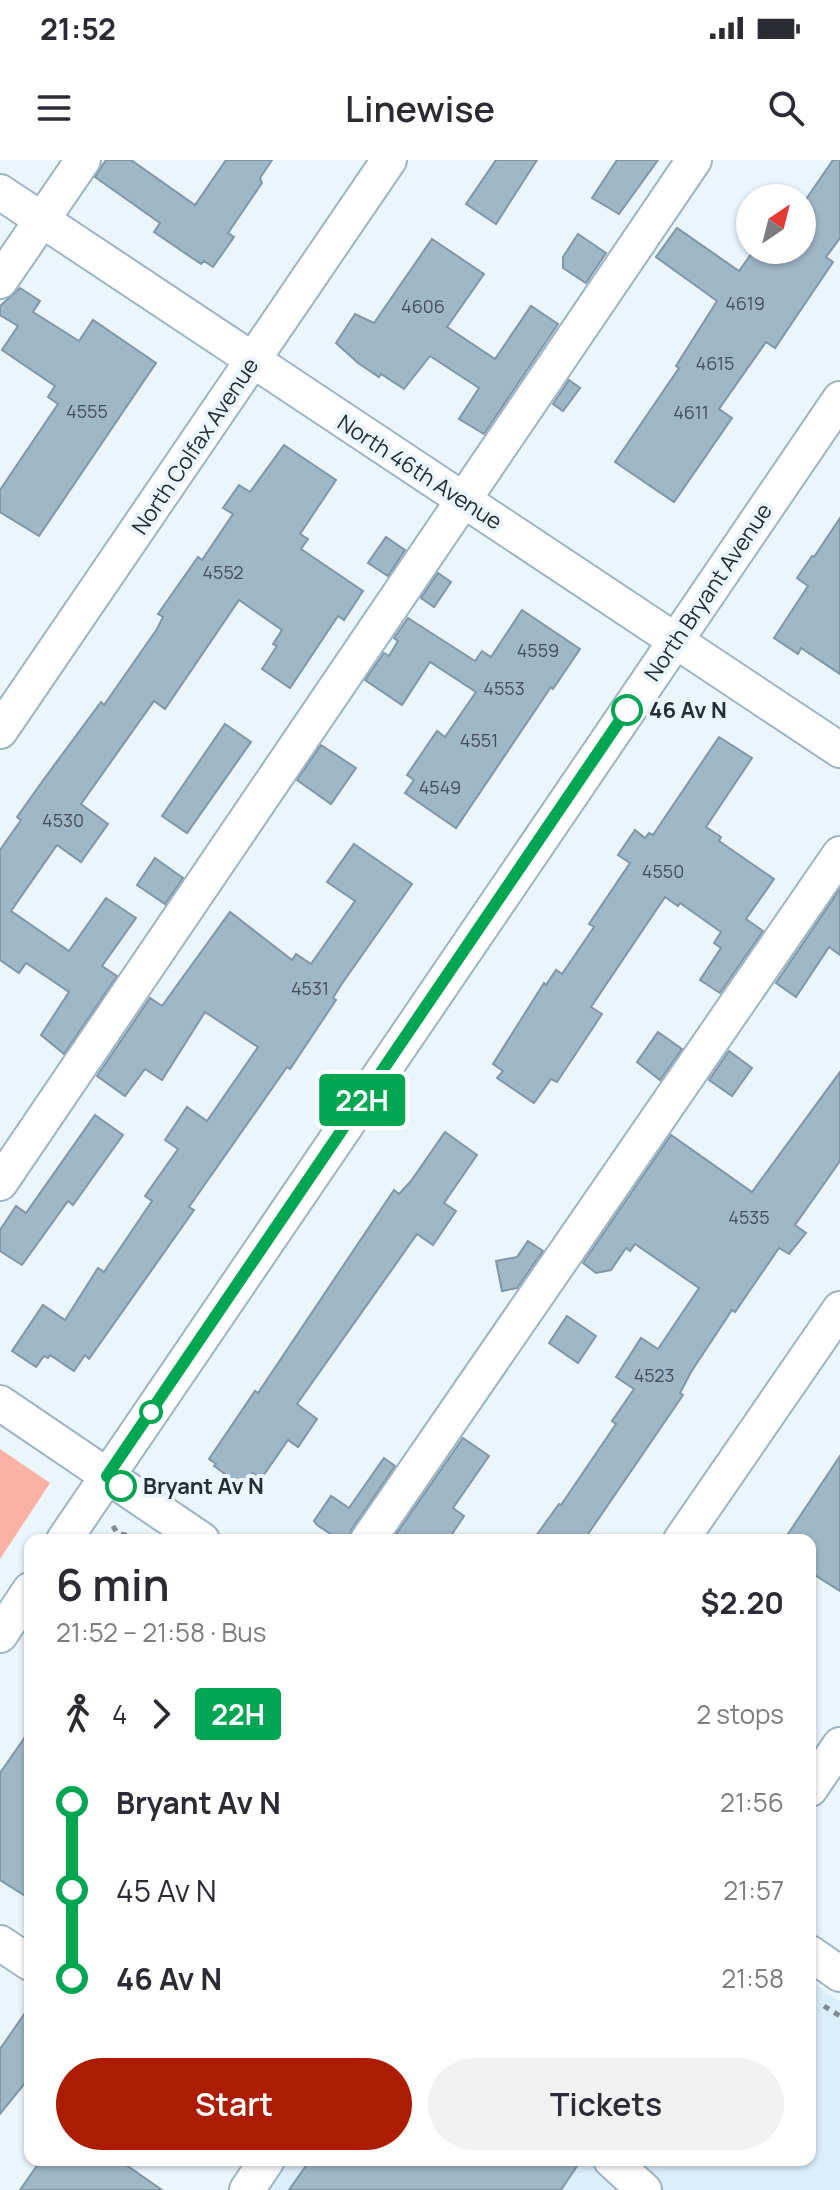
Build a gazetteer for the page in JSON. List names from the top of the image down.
{
  "streets": {
    "street": ["North Colfax Avenue", "North 46th Avenue", "North Bryant Avenue"]
  },
  "crossings": [
    ["North Colfax Avenue", "North 46th Avenue"],
    ["North 46th Avenue", "North Bryant Avenue"]
  ],
  "places": ["46 Av N", "Bryant Av N"],
  "lines": ["bus line 22H"],
  "house_numbers": [
    "4619",
    "4606",
    "4615",
    "4555",
    "4611",
    "4552",
    "4559",
    "4553",
    "4551",
    "4549",
    "4530",
    "4550",
    "4531",
    "4535",
    "4523"
  ],
  "north": "top right",
  "page": {
    "status": "21:52",
    "header": "Linewise",
    "on_map": "22H",
    "heading": ["6 min", "21:52 – 21:58 · Bus", "$2.20"],
    "legs": ["4", "22H", "2 stops"],
    "list": [
      {
        "name": "Bryant Av N",
        "value": "21:56"
      },
      {
        "name": "45 Av N",
        "value": "21:57"
      },
      {
        "name": "46 Av N",
        "value": "21:58"
      }
    ],
    "buttons": ["Start", "Tickets"]
  }
}
